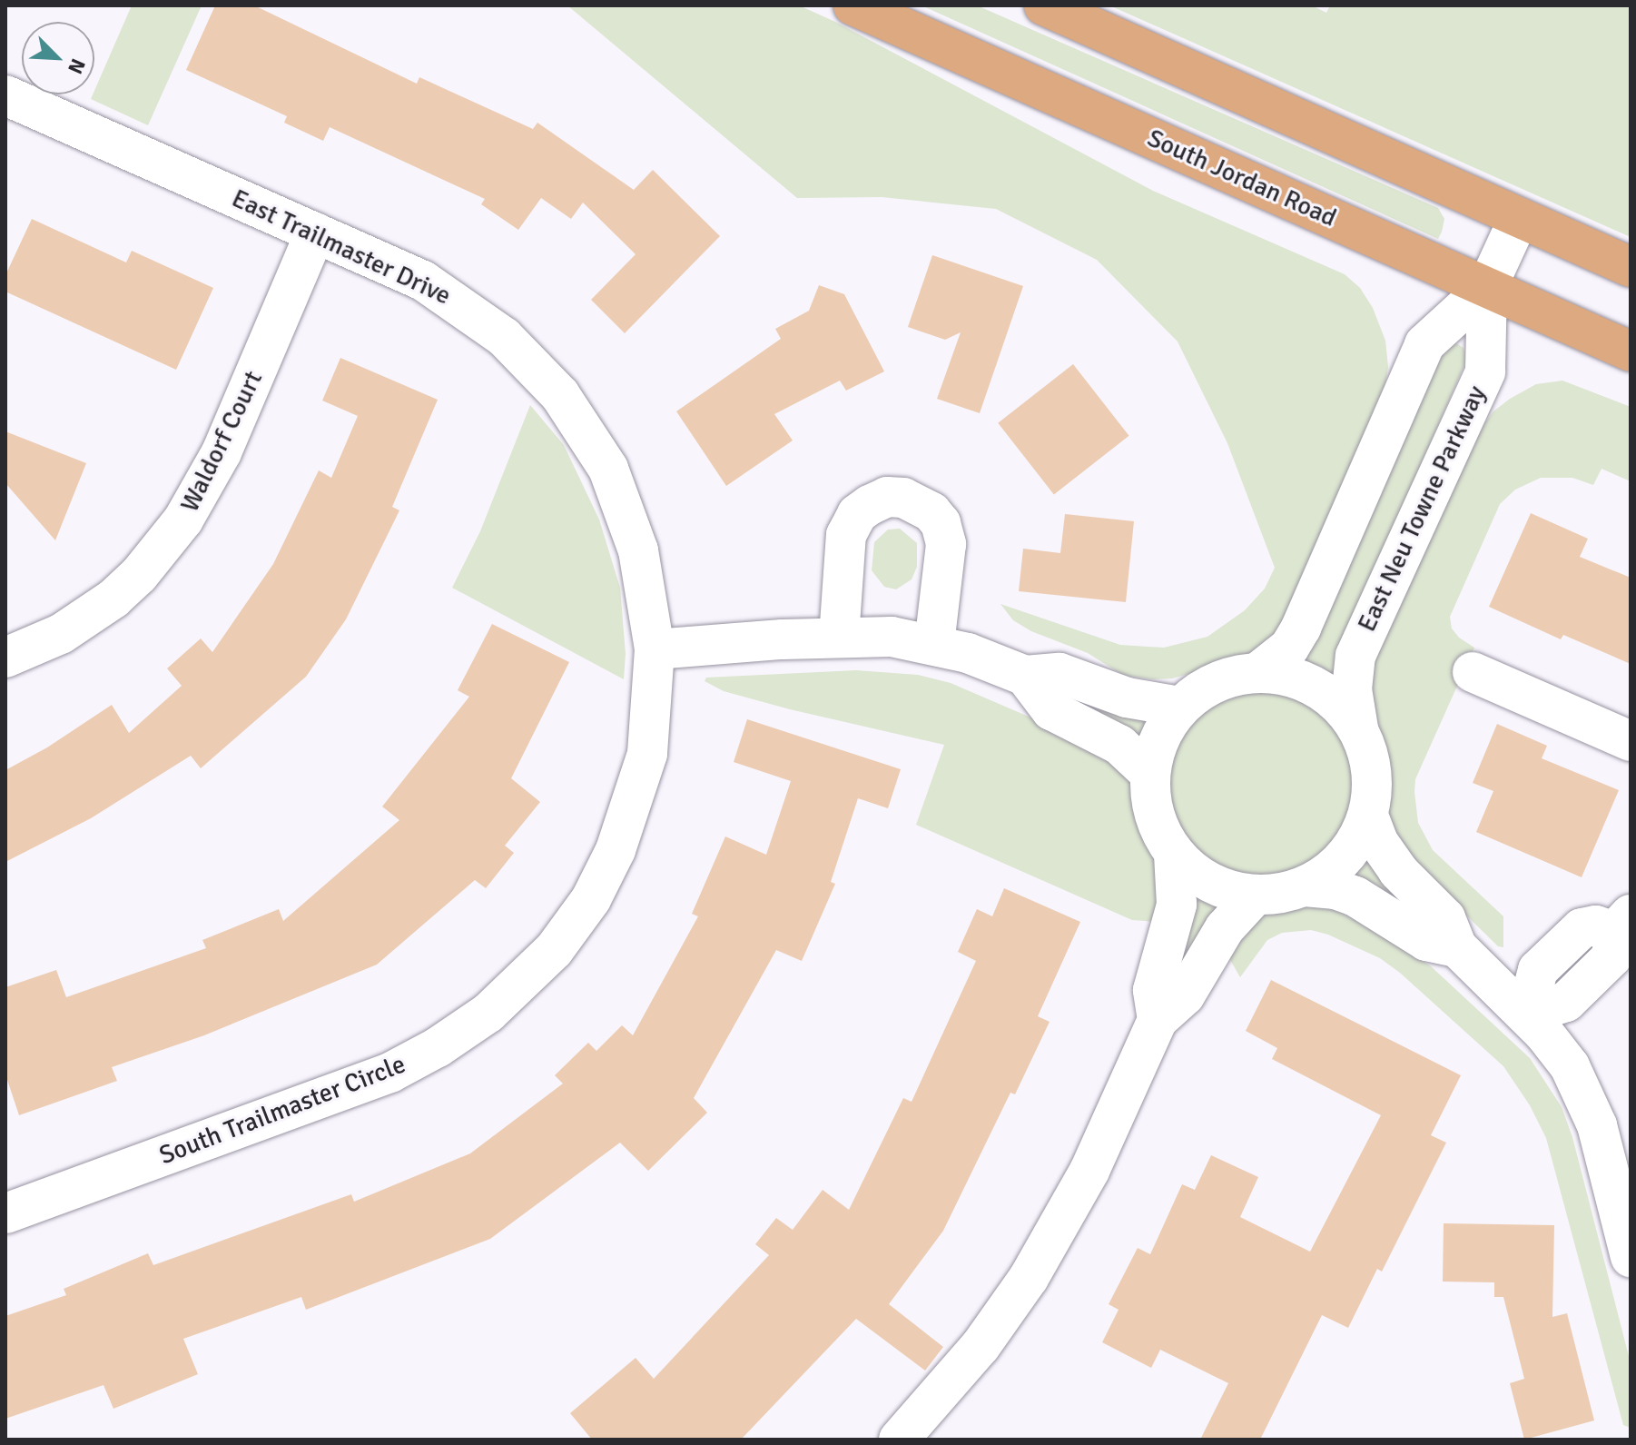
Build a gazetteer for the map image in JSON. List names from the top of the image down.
{
  "streets": {
    "main road": ["South Jordan Road"],
    "street": [
      "East Trailmaster Drive",
      "Waldorf Court",
      "East Neu Towne Parkway",
      "South Trailmaster Circle"
    ]
  },
  "crossings": [
    ["South Jordan Road", "East Neu Towne Parkway"],
    ["East Trailmaster Drive", "Waldorf Court"],
    ["East Trailmaster Drive", "South Trailmaster Circle"]
  ],
  "north": "bottom right"
}
